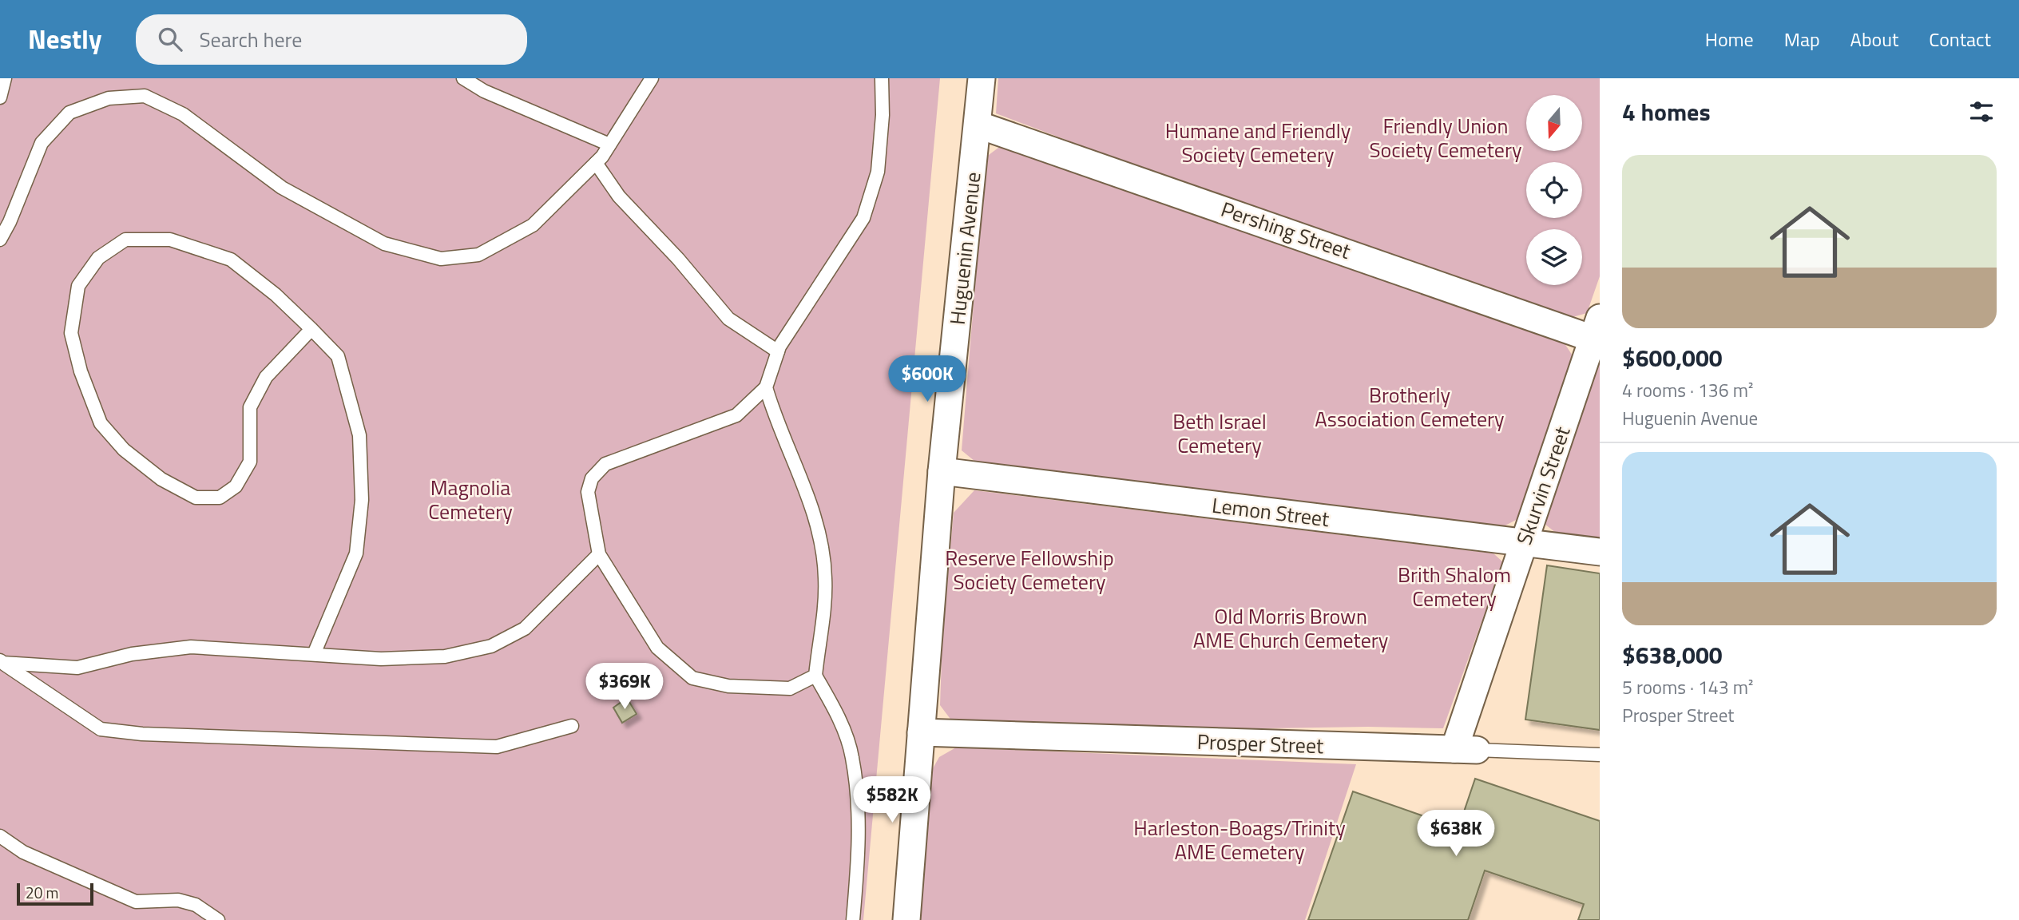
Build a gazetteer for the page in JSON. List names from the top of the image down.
{
  "streets": {
    "street": [
      "Pershing Street",
      "Huguenin Avenue",
      "Skurvin Street",
      "Lemon Street",
      "Prosper Street"
    ]
  },
  "crossings": [
    ["Pershing Street", "Huguenin Avenue"],
    ["Pershing Street", "Skurvin Street"],
    ["Huguenin Avenue", "Lemon Street"],
    ["Huguenin Avenue", "Prosper Street"],
    ["Skurvin Street", "Lemon Street"],
    ["Skurvin Street", "Prosper Street"]
  ],
  "parks": [
    "Friendly Union Society Cemetery",
    "Humane and Friendly Society Cemetery",
    "Brotherly Association Cemetery",
    "Beth Israel Cemetery",
    "Magnolia Cemetery",
    "Reserve Fellowship Society Cemetery",
    "Brith Shalom Cemetery",
    "Old Morris Brown AME Church Cemetery",
    "Harleston-Boags/Trinity AME Cemetery"
  ],
  "scale_bar": "20 m",
  "north": "bottom",
  "page": {
    "header": "Nestly",
    "search": "Search here",
    "nav": [
      "Home",
      "Map",
      "About",
      "Contact"
    ],
    "heading": "4 homes",
    "list": [
      {
        "name": "$600,000",
        "note": "4 rooms · 136 m² · Huguenin Avenue"
      },
      {
        "name": "$638,000",
        "note": "5 rooms · 143 m² · Prosper Street"
      }
    ],
    "price": [
      "$600K",
      "$369K",
      "$582K",
      "$638K"
    ],
    "scale": "20 m"
  }
}
